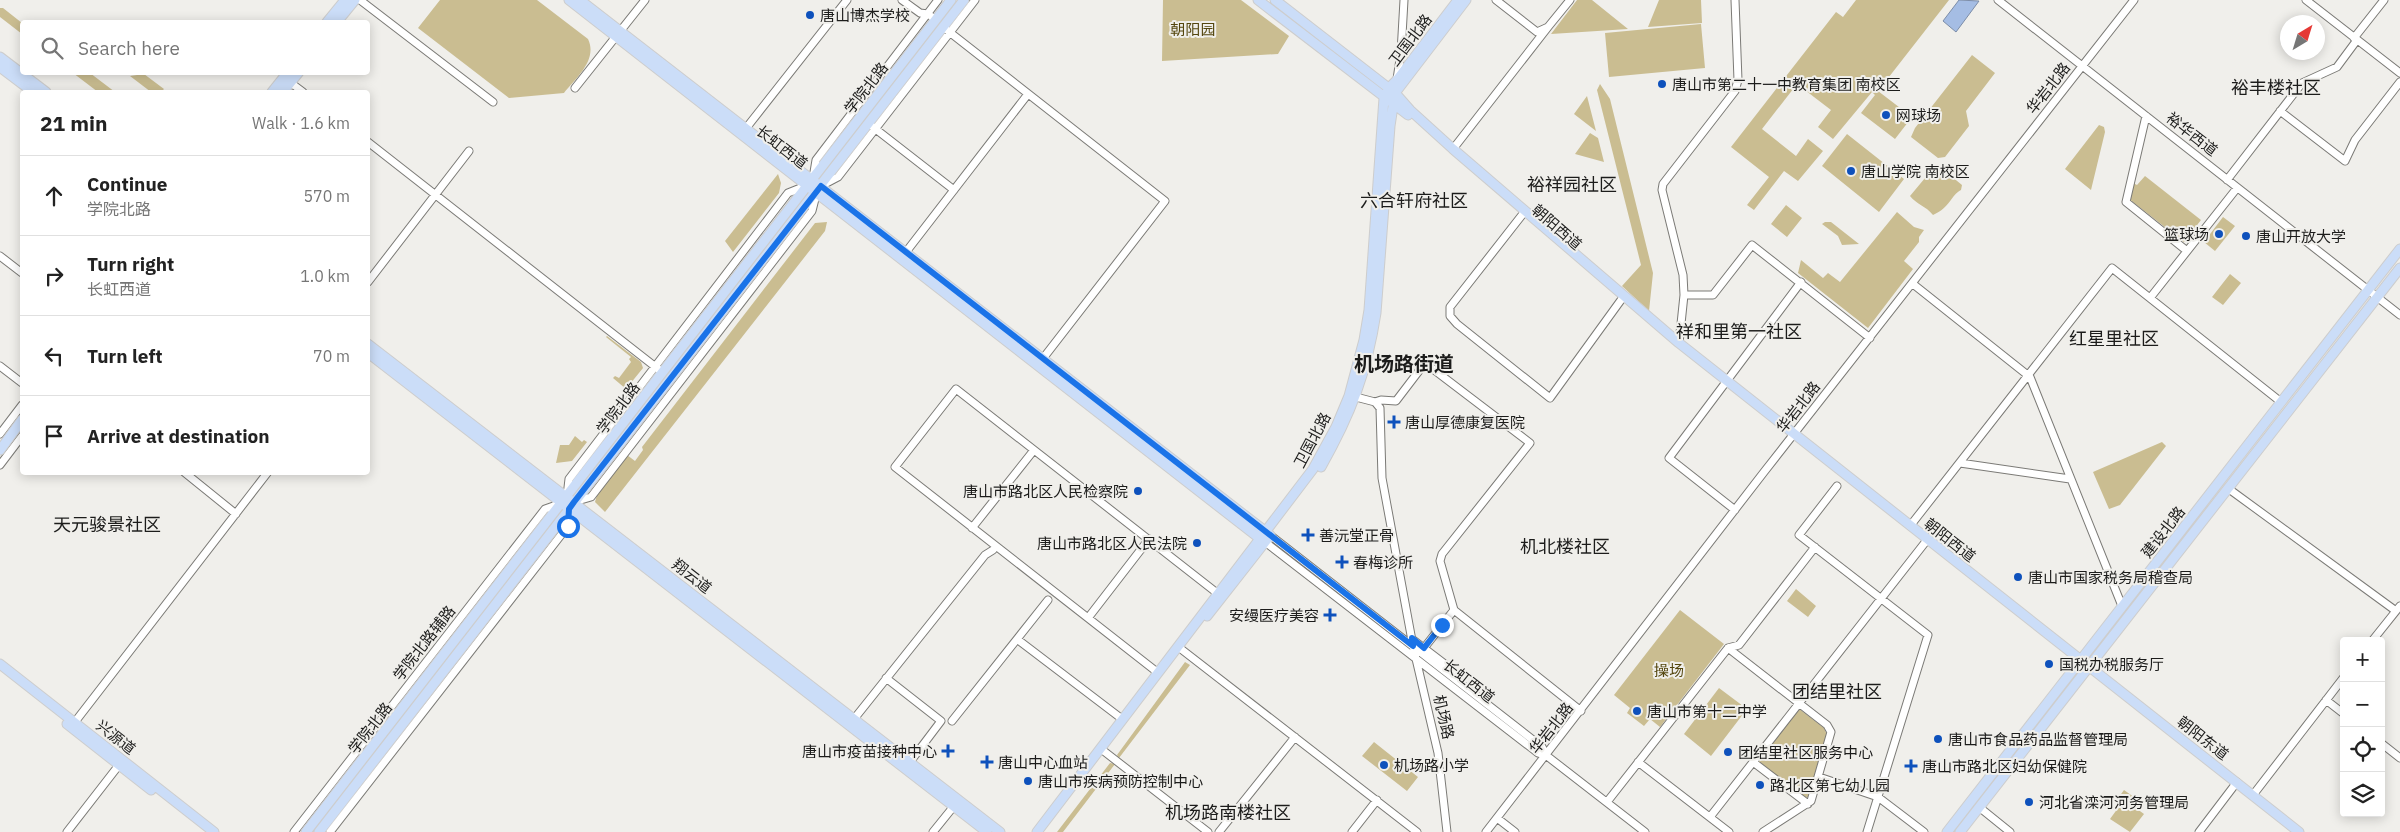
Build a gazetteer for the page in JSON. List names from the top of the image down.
{
  "streets": {
    "main road": [
      "卫国北路",
      "学院北路",
      "长虹西道",
      "朝阳西道",
      "建设北路",
      "翔云道",
      "兴源道",
      "朝阳东道"
    ],
    "street": [
      "华岩北路",
      "裕华西道",
      "学院北路辅路",
      "机场路"
    ]
  },
  "crossings": [
    ["卫国北路", "长虹西道"],
    ["卫国北路", "朝阳西道"],
    ["学院北路", "长虹西道"],
    ["学院北路", "翔云道"],
    ["学院北路", "学院北路辅路"],
    ["华岩北路", "裕华西道"],
    ["华岩北路", "长虹西道"],
    ["华岩北路", "朝阳西道"],
    ["裕华西道", "建设北路"],
    ["长虹西道", "机场路"],
    ["朝阳西道", "建设北路"],
    ["朝阳西道", "朝阳东道"],
    ["建设北路", "朝阳东道"],
    ["翔云道", "学院北路辅路"]
  ],
  "districts": [
    "裕丰楼社区",
    "裕祥园社区",
    "六合轩府社区",
    "祥和里第一社区",
    "红星里社区",
    "机场路街道",
    "天元骏景社区",
    "机北楼社区",
    "团结里社区",
    "机场路南楼社区"
  ],
  "parks": ["朝阳园", "操场"],
  "places": {
    "other": [
      "唐山博杰学校",
      "唐山市第二十一中教育集团 南校区",
      "网球场",
      "唐山学院 南校区",
      "篮球场",
      "唐山开放大学",
      "唐山市路北区人民检察院",
      "唐山市路北区人民法院",
      "唐山市国家税务局稽查局",
      "国税办税服务厅",
      "唐山市第十二中学",
      "唐山市食品药品监督管理局",
      "团结里社区服务中心",
      "机场路小学",
      "唐山市疾病预防控制中心",
      "路北区第七幼儿园",
      "河北省滦河河务管理局"
    ],
    "health": [
      "唐山厚德康复医院",
      "善沅堂正骨",
      "春梅诊所",
      "安缦医疗美容",
      "唐山市疫苗接种中心",
      "唐山中心血站",
      "唐山市路北区妇幼保健院"
    ]
  },
  "north": "top right",
  "page": {
    "search": "Search here",
    "heading": ["21 min", "Walk · 1.6 km"],
    "list": [
      ["Continue", "学院北路", "570 m"],
      ["Turn right", "长虹西道", "1.0 km"],
      ["Turn left", "70 m"],
      "Arrive at destination"
    ],
    "map_buttons": ["+", "−"]
  }
}
